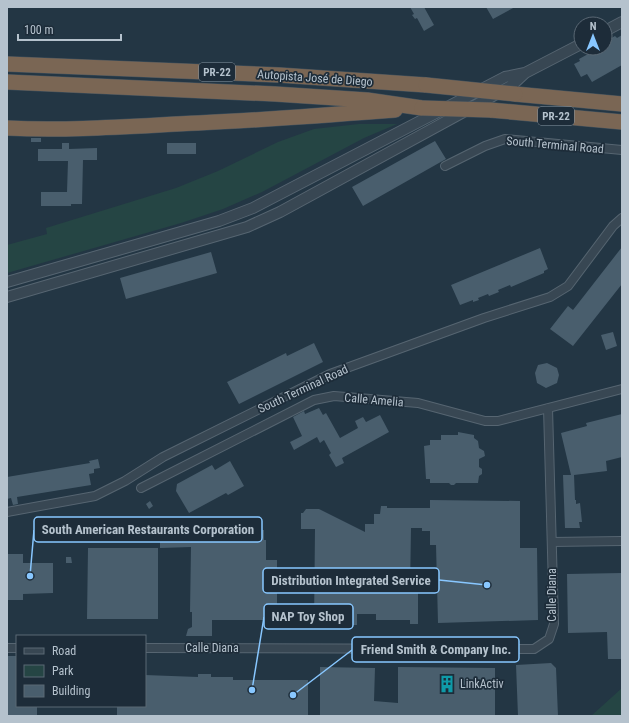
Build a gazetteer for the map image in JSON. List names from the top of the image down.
{
  "streets": {
    "highway": ["PR-22", "Autopista José de Diego"],
    "street": ["South Terminal Road", "Calle Amelia", "Calle Diana"]
  },
  "crossings": [
    ["Calle Amelia", "Calle Diana"]
  ],
  "places": {
    "other": [
      "South American Restaurants Corporation",
      "Distribution Integrated Service",
      "NAP Toy Shop",
      "Friend Smith & Company Inc."
    ],
    "building": ["LinkActiv"]
  },
  "legend": ["Road", "Park", "Building"],
  "scale_bar": "100 m",
  "north": "top"
}
